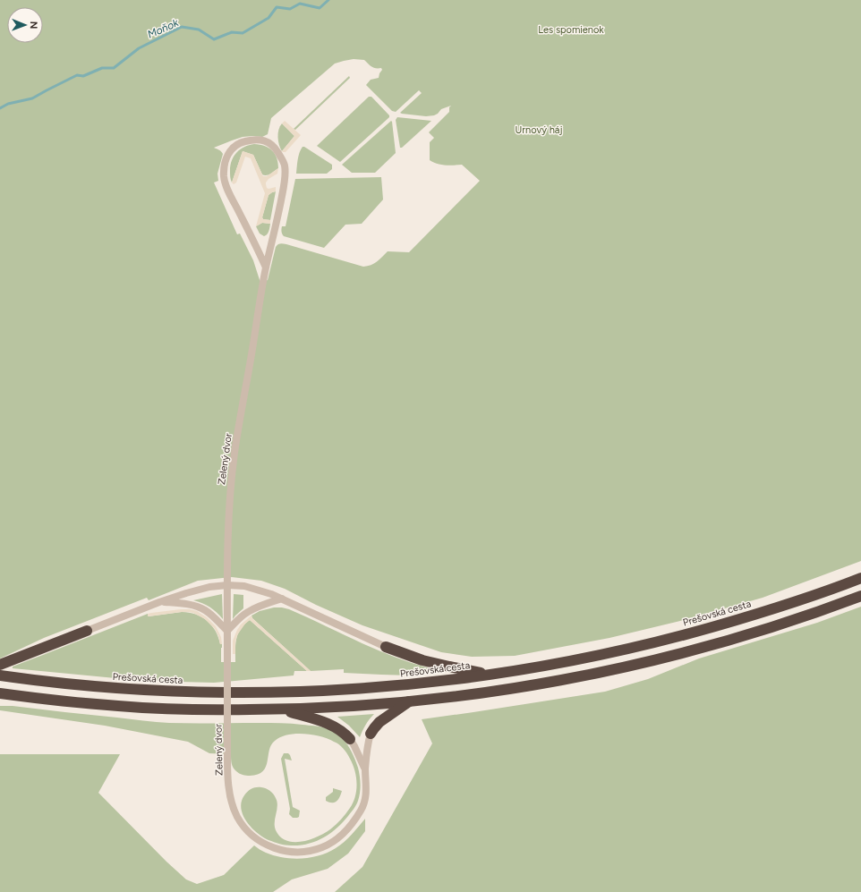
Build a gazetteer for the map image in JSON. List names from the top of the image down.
{
  "streets": {
    "highway": ["Prešovská cesta"],
    "street": ["Zelený dvor"]
  },
  "water": ["Moňok"],
  "parks": ["Les spomienok", "Urnový háj"],
  "north": "right"
}
